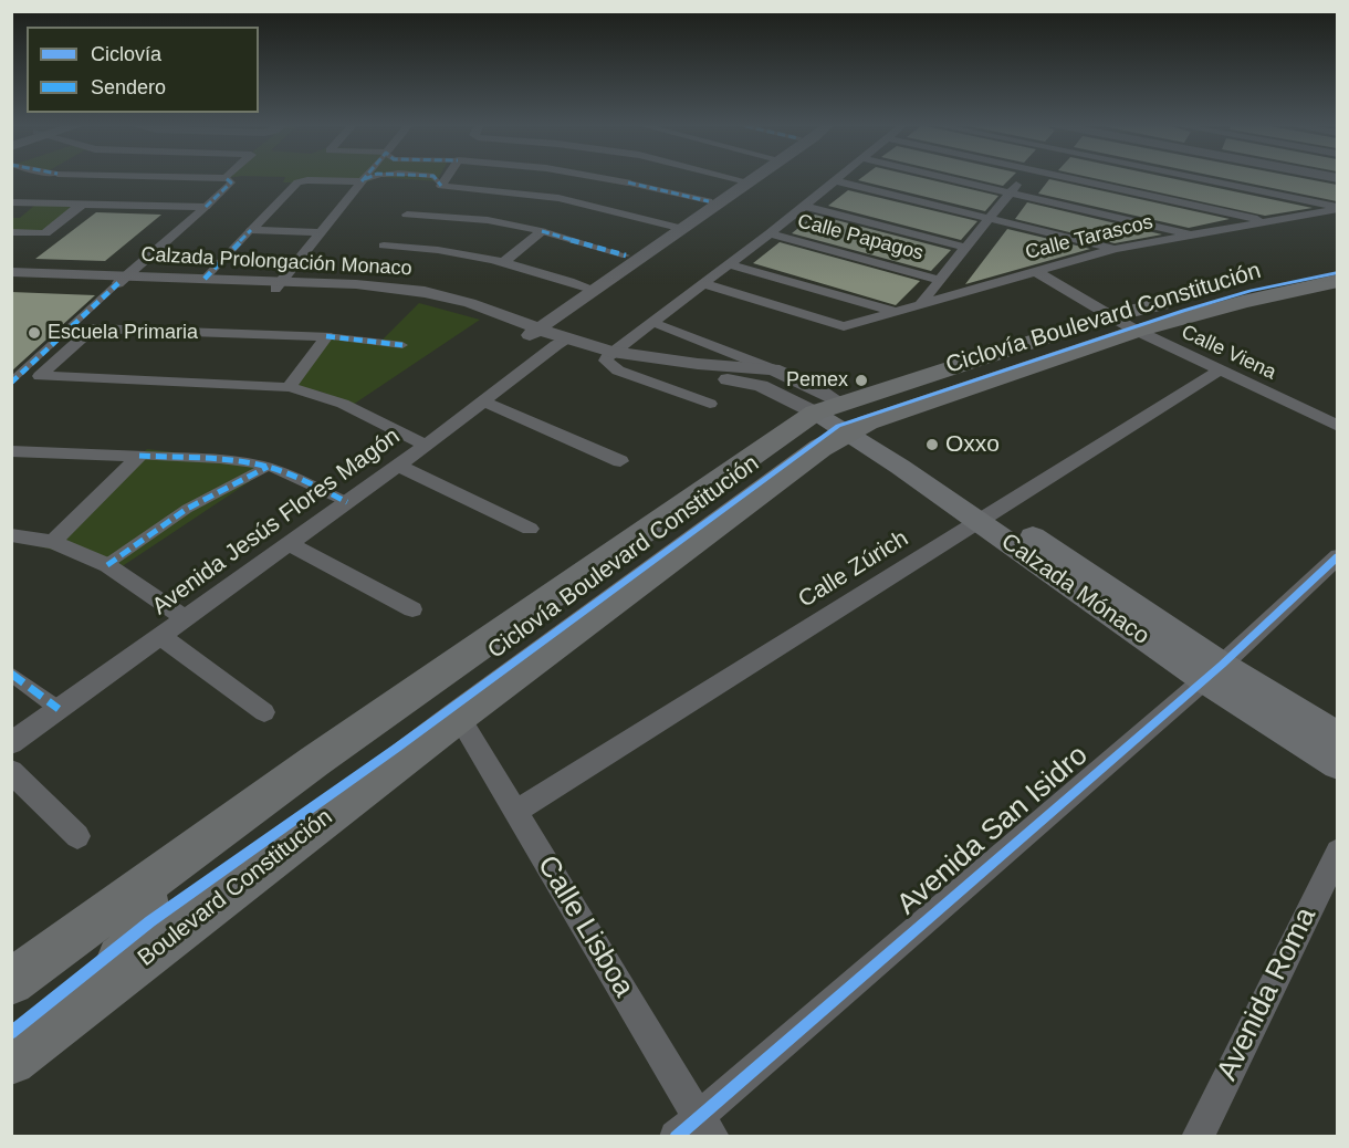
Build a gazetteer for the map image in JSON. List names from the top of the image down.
{
  "streets": {
    "main road": ["Calzada Mónaco", "Boulevard Constitución"],
    "street": [
      "Calle Papagos",
      "Calle Tarascos",
      "Calzada Prolongación Monaco",
      "Calle Viena",
      "Avenida Jesús Flores Magón",
      "Calle Zúrich",
      "Avenida San Isidro",
      "Calle Lisboa",
      "Avenida Roma"
    ],
    "cycle path": ["Ciclovía Boulevard Constitución"]
  },
  "crossings": [
    ["Calle Tarascos", "Calle Viena"],
    ["Calzada Prolongación Monaco", "Avenida Jesús Flores Magón"],
    ["Calzada Prolongación Monaco", "Calzada Mónaco"],
    ["Calzada Prolongación Monaco", "Boulevard Constitución"],
    ["Calle Viena", "Calle Zúrich"],
    ["Calle Viena", "Boulevard Constitución"],
    ["Calle Zúrich", "Calzada Mónaco"],
    ["Calle Zúrich", "Calle Lisboa"],
    ["Calzada Mónaco", "Avenida San Isidro"],
    ["Calzada Mónaco", "Boulevard Constitución"],
    ["Avenida San Isidro", "Calle Lisboa"],
    ["Boulevard Constitución", "Calle Lisboa"]
  ],
  "places": ["Escuela Primaria", "Pemex", "Oxxo"],
  "legend": ["Ciclovía", "Sendero"]
}
